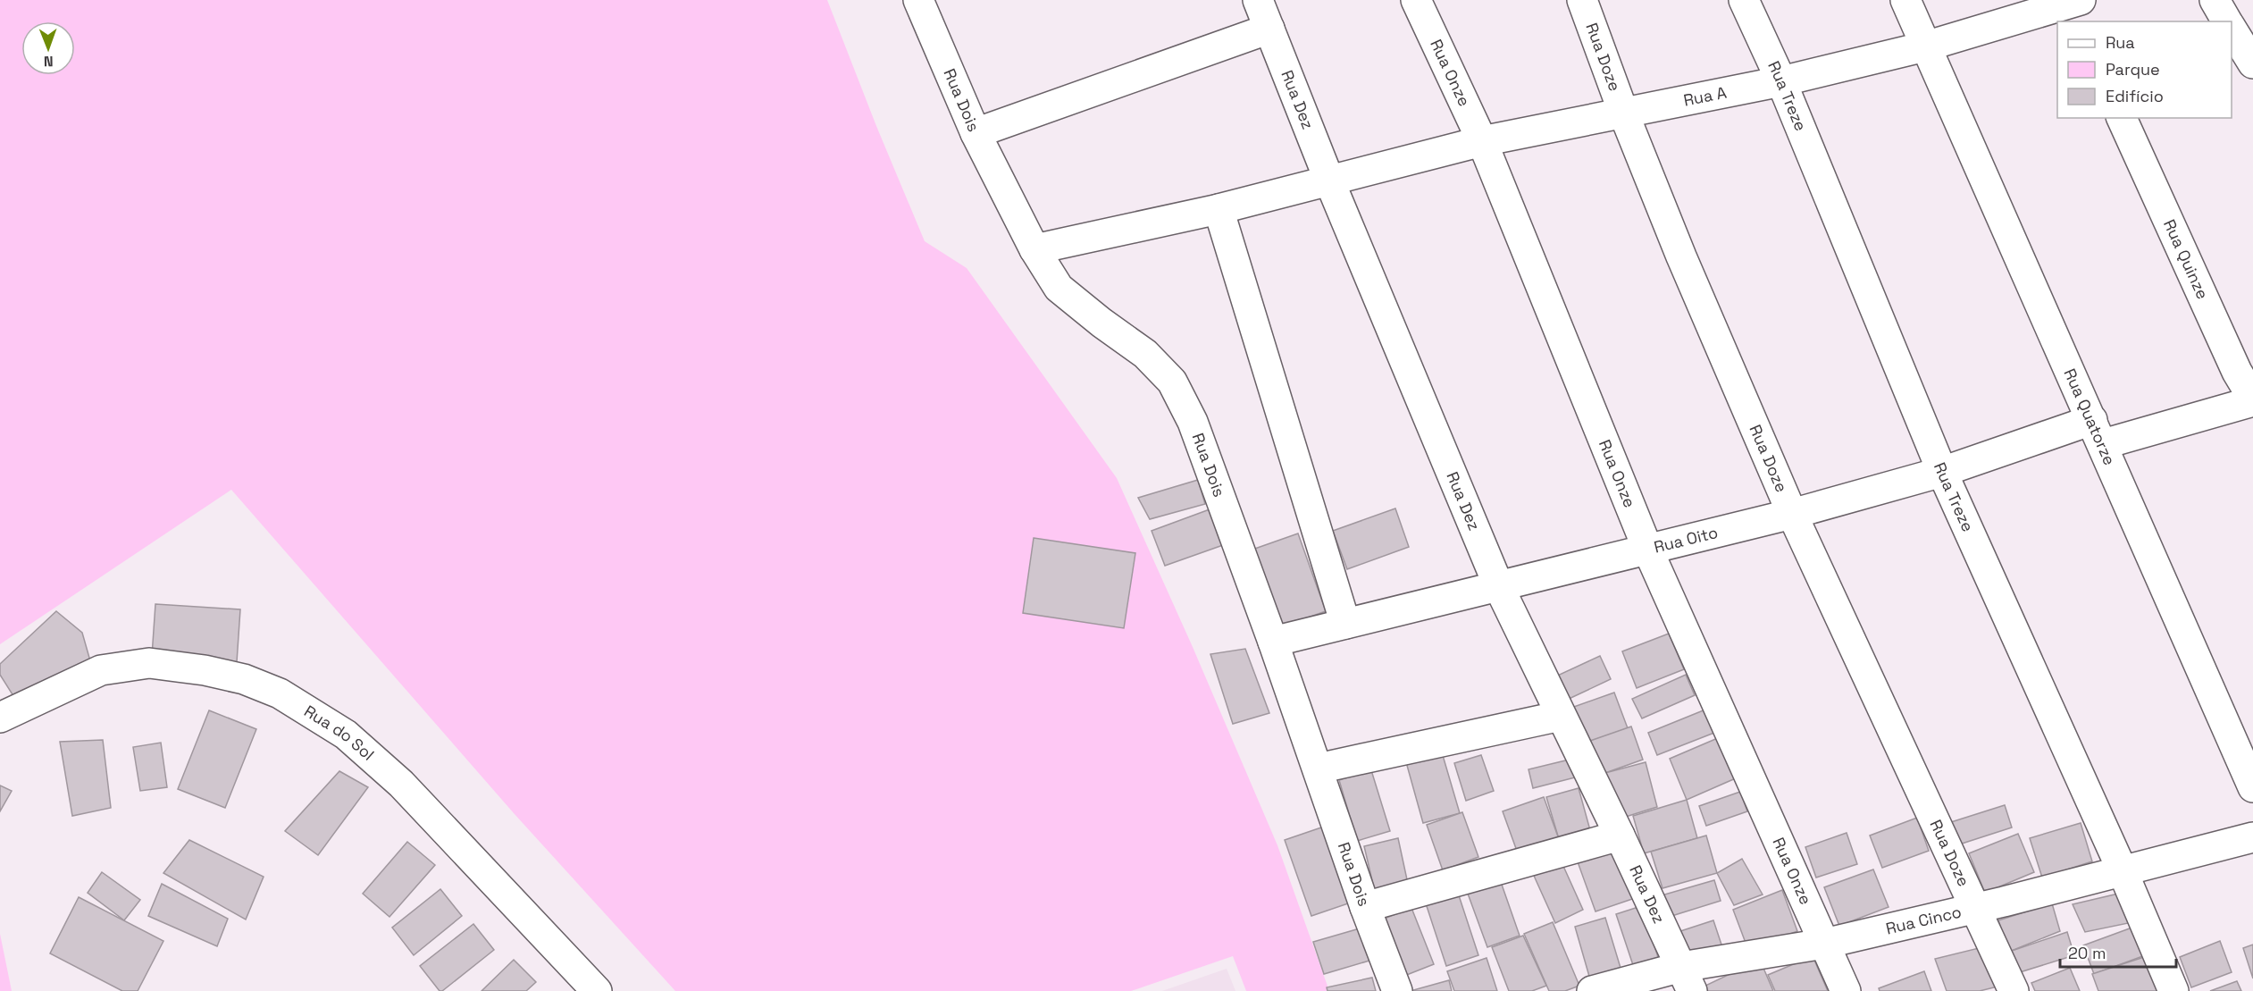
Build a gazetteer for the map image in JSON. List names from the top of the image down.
{
  "streets": {
    "street": [
      "Rua Doze",
      "Rua Onze",
      "Rua Treze",
      "Rua A",
      "Rua Dez",
      "Rua Dois",
      "Rua Quinze",
      "Rua Quatorze",
      "Rua Oito",
      "Rua do Sol",
      "Rua Cinco"
    ]
  },
  "crossings": [
    ["Rua Doze", "Rua A"],
    ["Rua Doze", "Rua Oito"],
    ["Rua Doze", "Rua Cinco"],
    ["Rua Onze", "Rua A"],
    ["Rua Onze", "Rua Oito"],
    ["Rua Onze", "Rua Cinco"],
    ["Rua Treze", "Rua A"],
    ["Rua Treze", "Rua Oito"],
    ["Rua Treze", "Rua Cinco"],
    ["Rua A", "Rua Dez"],
    ["Rua A", "Rua Dois"],
    ["Rua A", "Rua Quatorze"],
    ["Rua Dez", "Rua Oito"],
    ["Rua Dez", "Rua Cinco"],
    ["Rua Dois", "Rua Oito"],
    ["Rua Quinze", "Rua Oito"],
    ["Rua Quatorze", "Rua Oito"]
  ],
  "legend": ["Rua", "Parque", "Edifício"],
  "scale_bar": "20 m",
  "north": "bottom"
}
